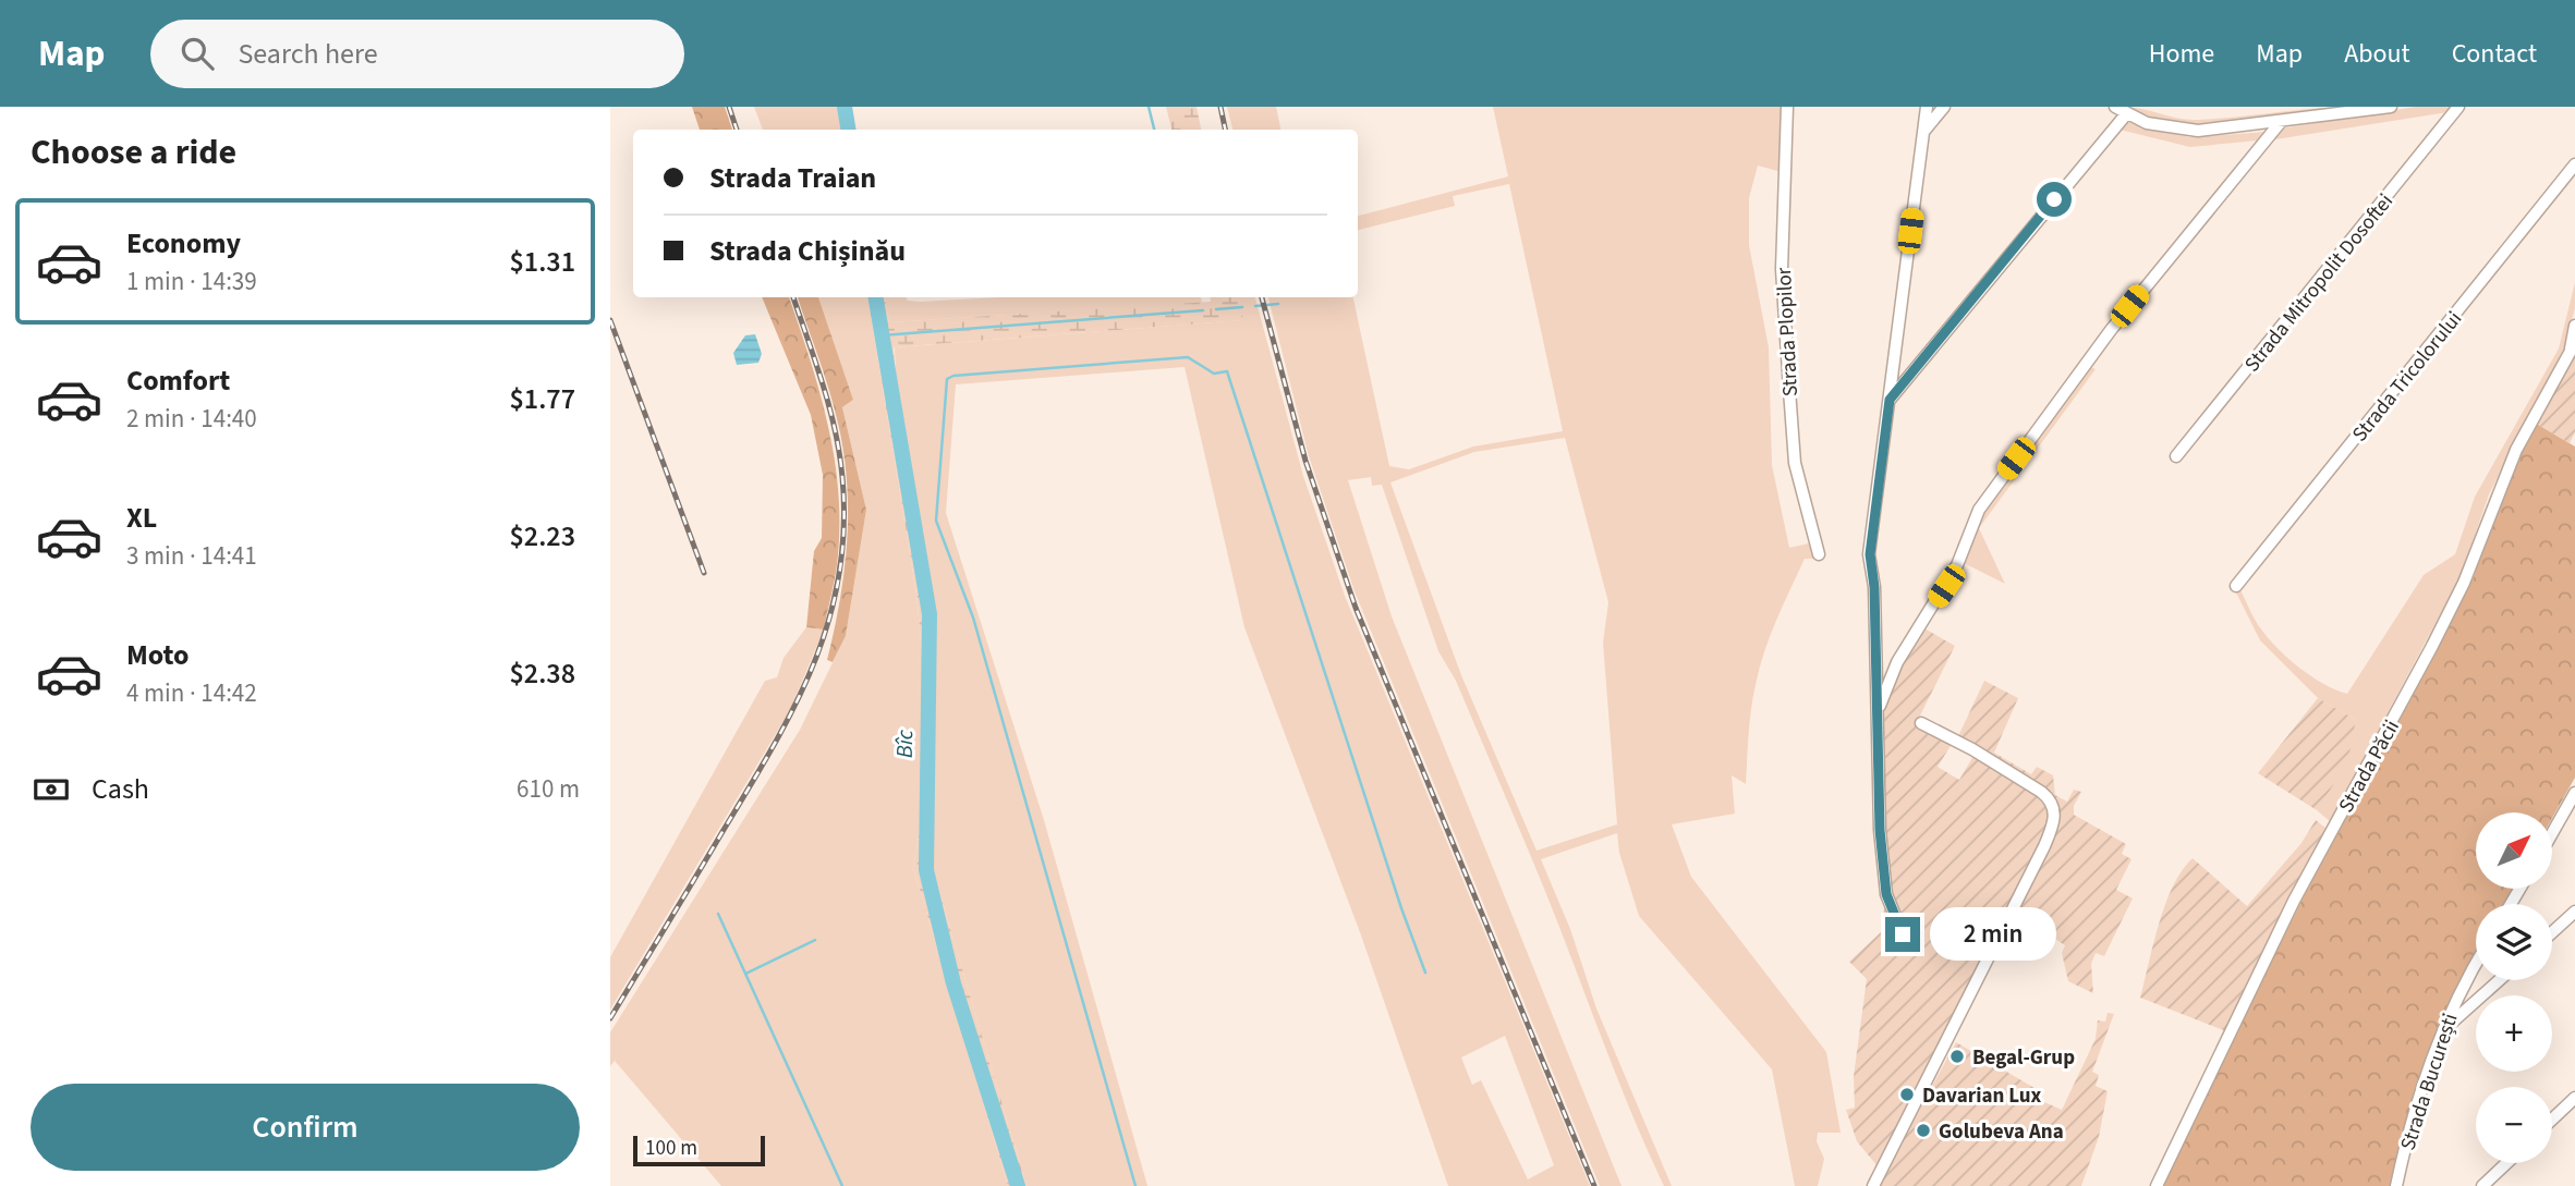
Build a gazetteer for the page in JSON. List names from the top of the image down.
{
  "streets": {
    "street": [
      "Strada Mitropolit Dosoftei",
      "Strada Plopilor",
      "Strada Tricolorului",
      "Strada Păcii",
      "Strada București"
    ]
  },
  "water": ["Bîc"],
  "places": ["Begal-Grup", "Davarian Lux", "Golubeva Ana"],
  "scale_bar": "100 m",
  "north": "top right",
  "page": {
    "header": "Map",
    "search": "Search here",
    "nav": [
      "Home",
      "Map",
      "About",
      "Contact"
    ],
    "heading": "Choose a ride",
    "banner": ["Strada Traian", "Strada Chișinău"],
    "list": [
      {
        "name": "Economy",
        "note": "1 min · 14:39",
        "value": "$1.31"
      },
      {
        "name": "Comfort",
        "note": "2 min · 14:40",
        "value": "$1.77"
      },
      {
        "name": "XL",
        "note": "3 min · 14:41",
        "value": "$2.23"
      },
      {
        "name": "Moto",
        "note": "4 min · 14:42",
        "value": "$2.38"
      }
    ],
    "pay": ["Cash", "610 m"],
    "map_buttons": ["+", "−"],
    "bubble": "2 min",
    "buttons": "Confirm",
    "scale": "100 m"
  }
}
